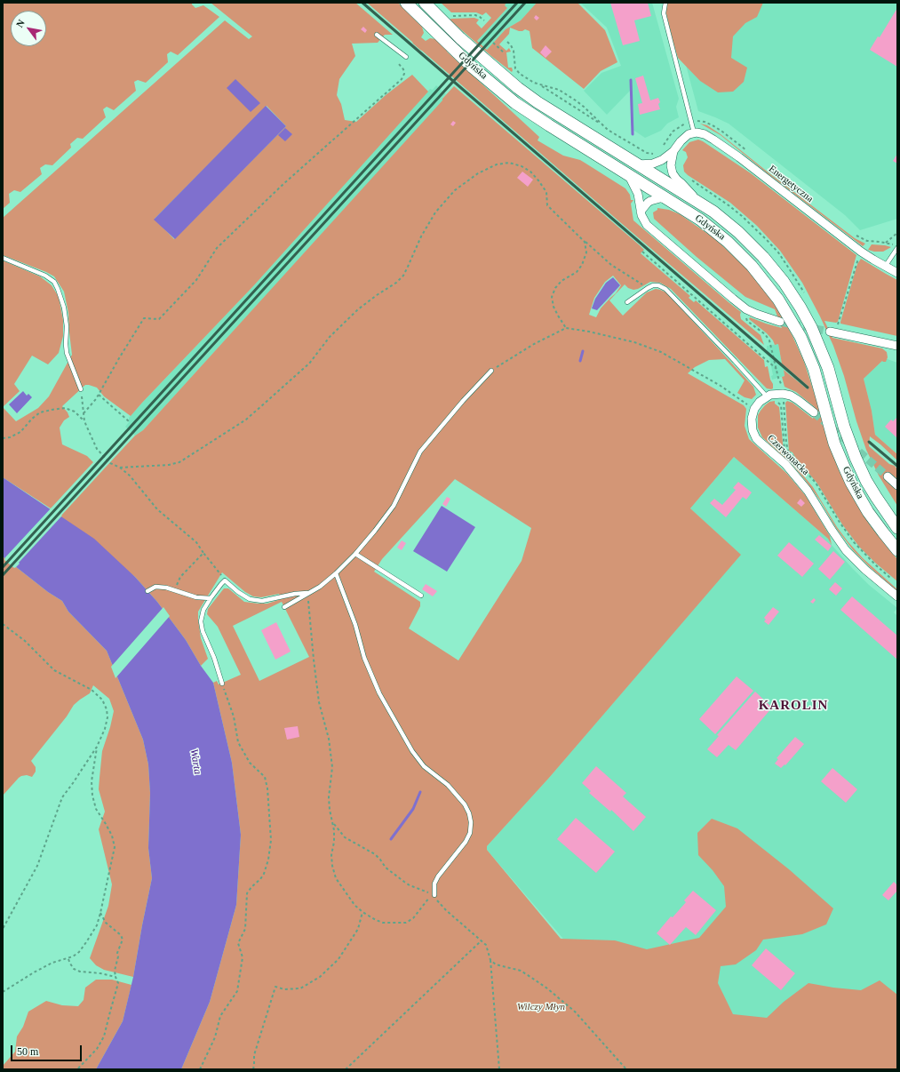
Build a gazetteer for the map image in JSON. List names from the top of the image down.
{
  "streets": {
    "main road": ["Gdyńska"],
    "street": ["Energetyczna", "Czerwonacka"]
  },
  "districts": ["KAROLIN"],
  "water": ["Warta"],
  "parks": ["Wilczy Młyn"],
  "scale_bar": "50 m",
  "north": "top left"
}
